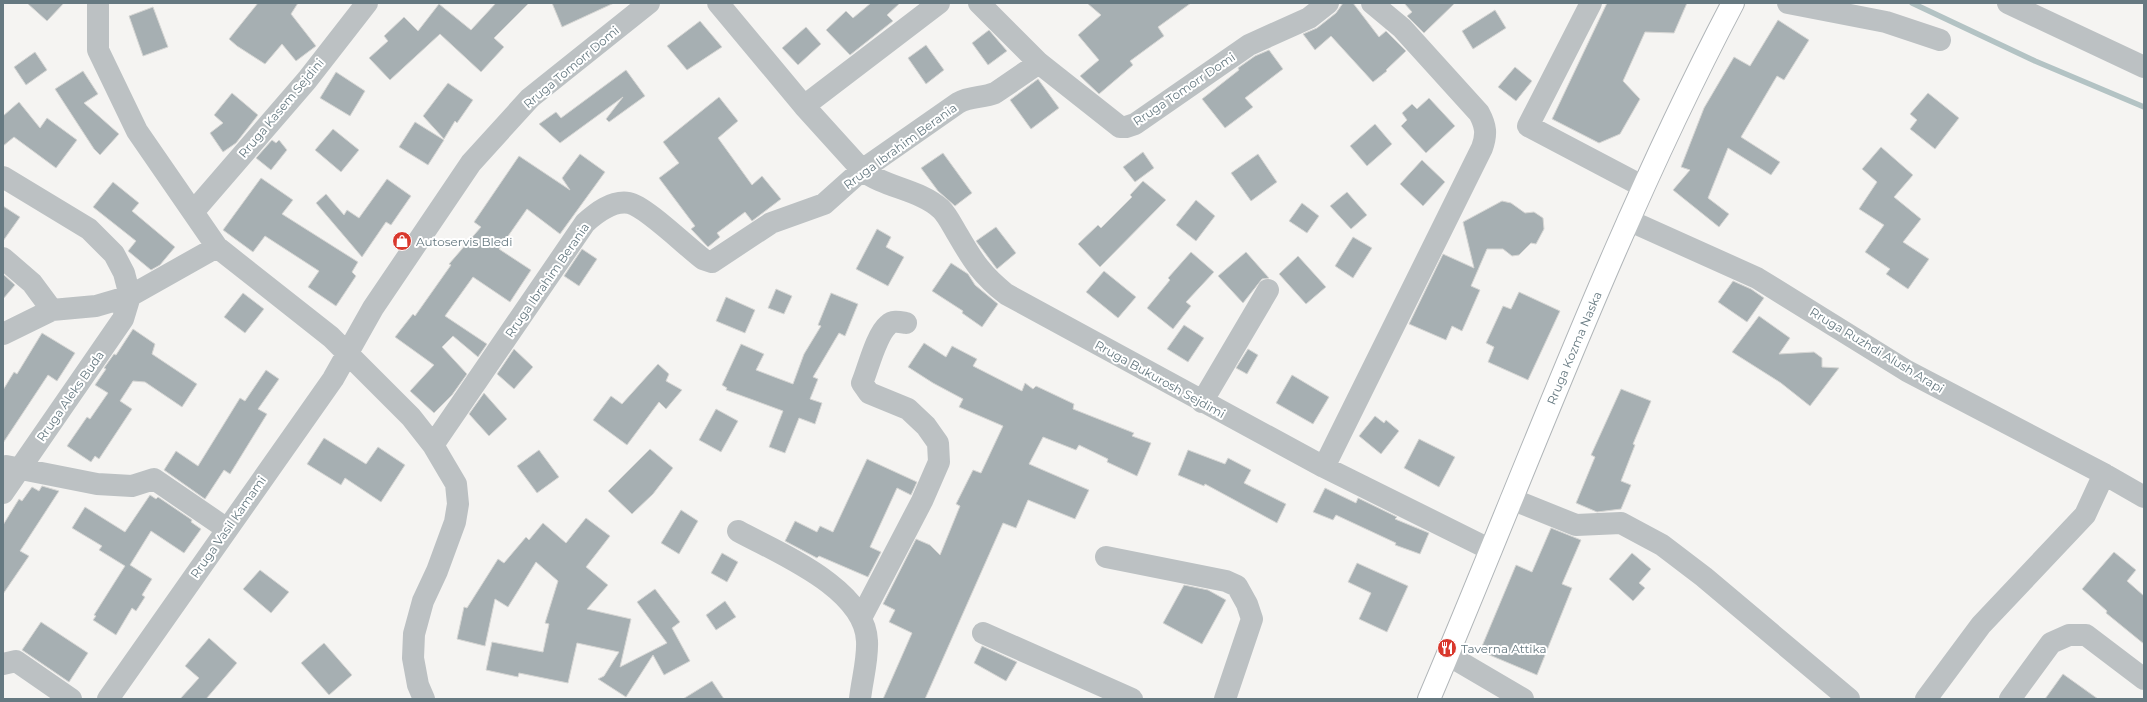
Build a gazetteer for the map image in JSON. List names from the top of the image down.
{
  "streets": {
    "main road": ["Rruga Kozma Naska"],
    "street": [
      "Rruga Tomorr Domi",
      "Rruga Kasem Sejdini",
      "Rruga Ibrahim Berania",
      "Rruga Ruzhdi Alush Arapi",
      "Rruga Bukurosh Sejdimi",
      "Rruga Aleks Buda",
      "Rruga Vasil Kamami"
    ]
  },
  "crossings": [
    ["Rruga Tomorr Domi", "Rruga Ibrahim Berania"],
    ["Rruga Tomorr Domi", "Rruga Vasil Kamami"],
    ["Rruga Ibrahim Berania", "Rruga Bukurosh Sejdimi"],
    ["Rruga Kozma Naska", "Rruga Ruzhdi Alush Arapi"],
    ["Rruga Kozma Naska", "Rruga Bukurosh Sejdimi"]
  ],
  "places": {
    "shop": ["Autoservis Bledi"],
    "restaurant": ["Taverna Attika"]
  }
}
